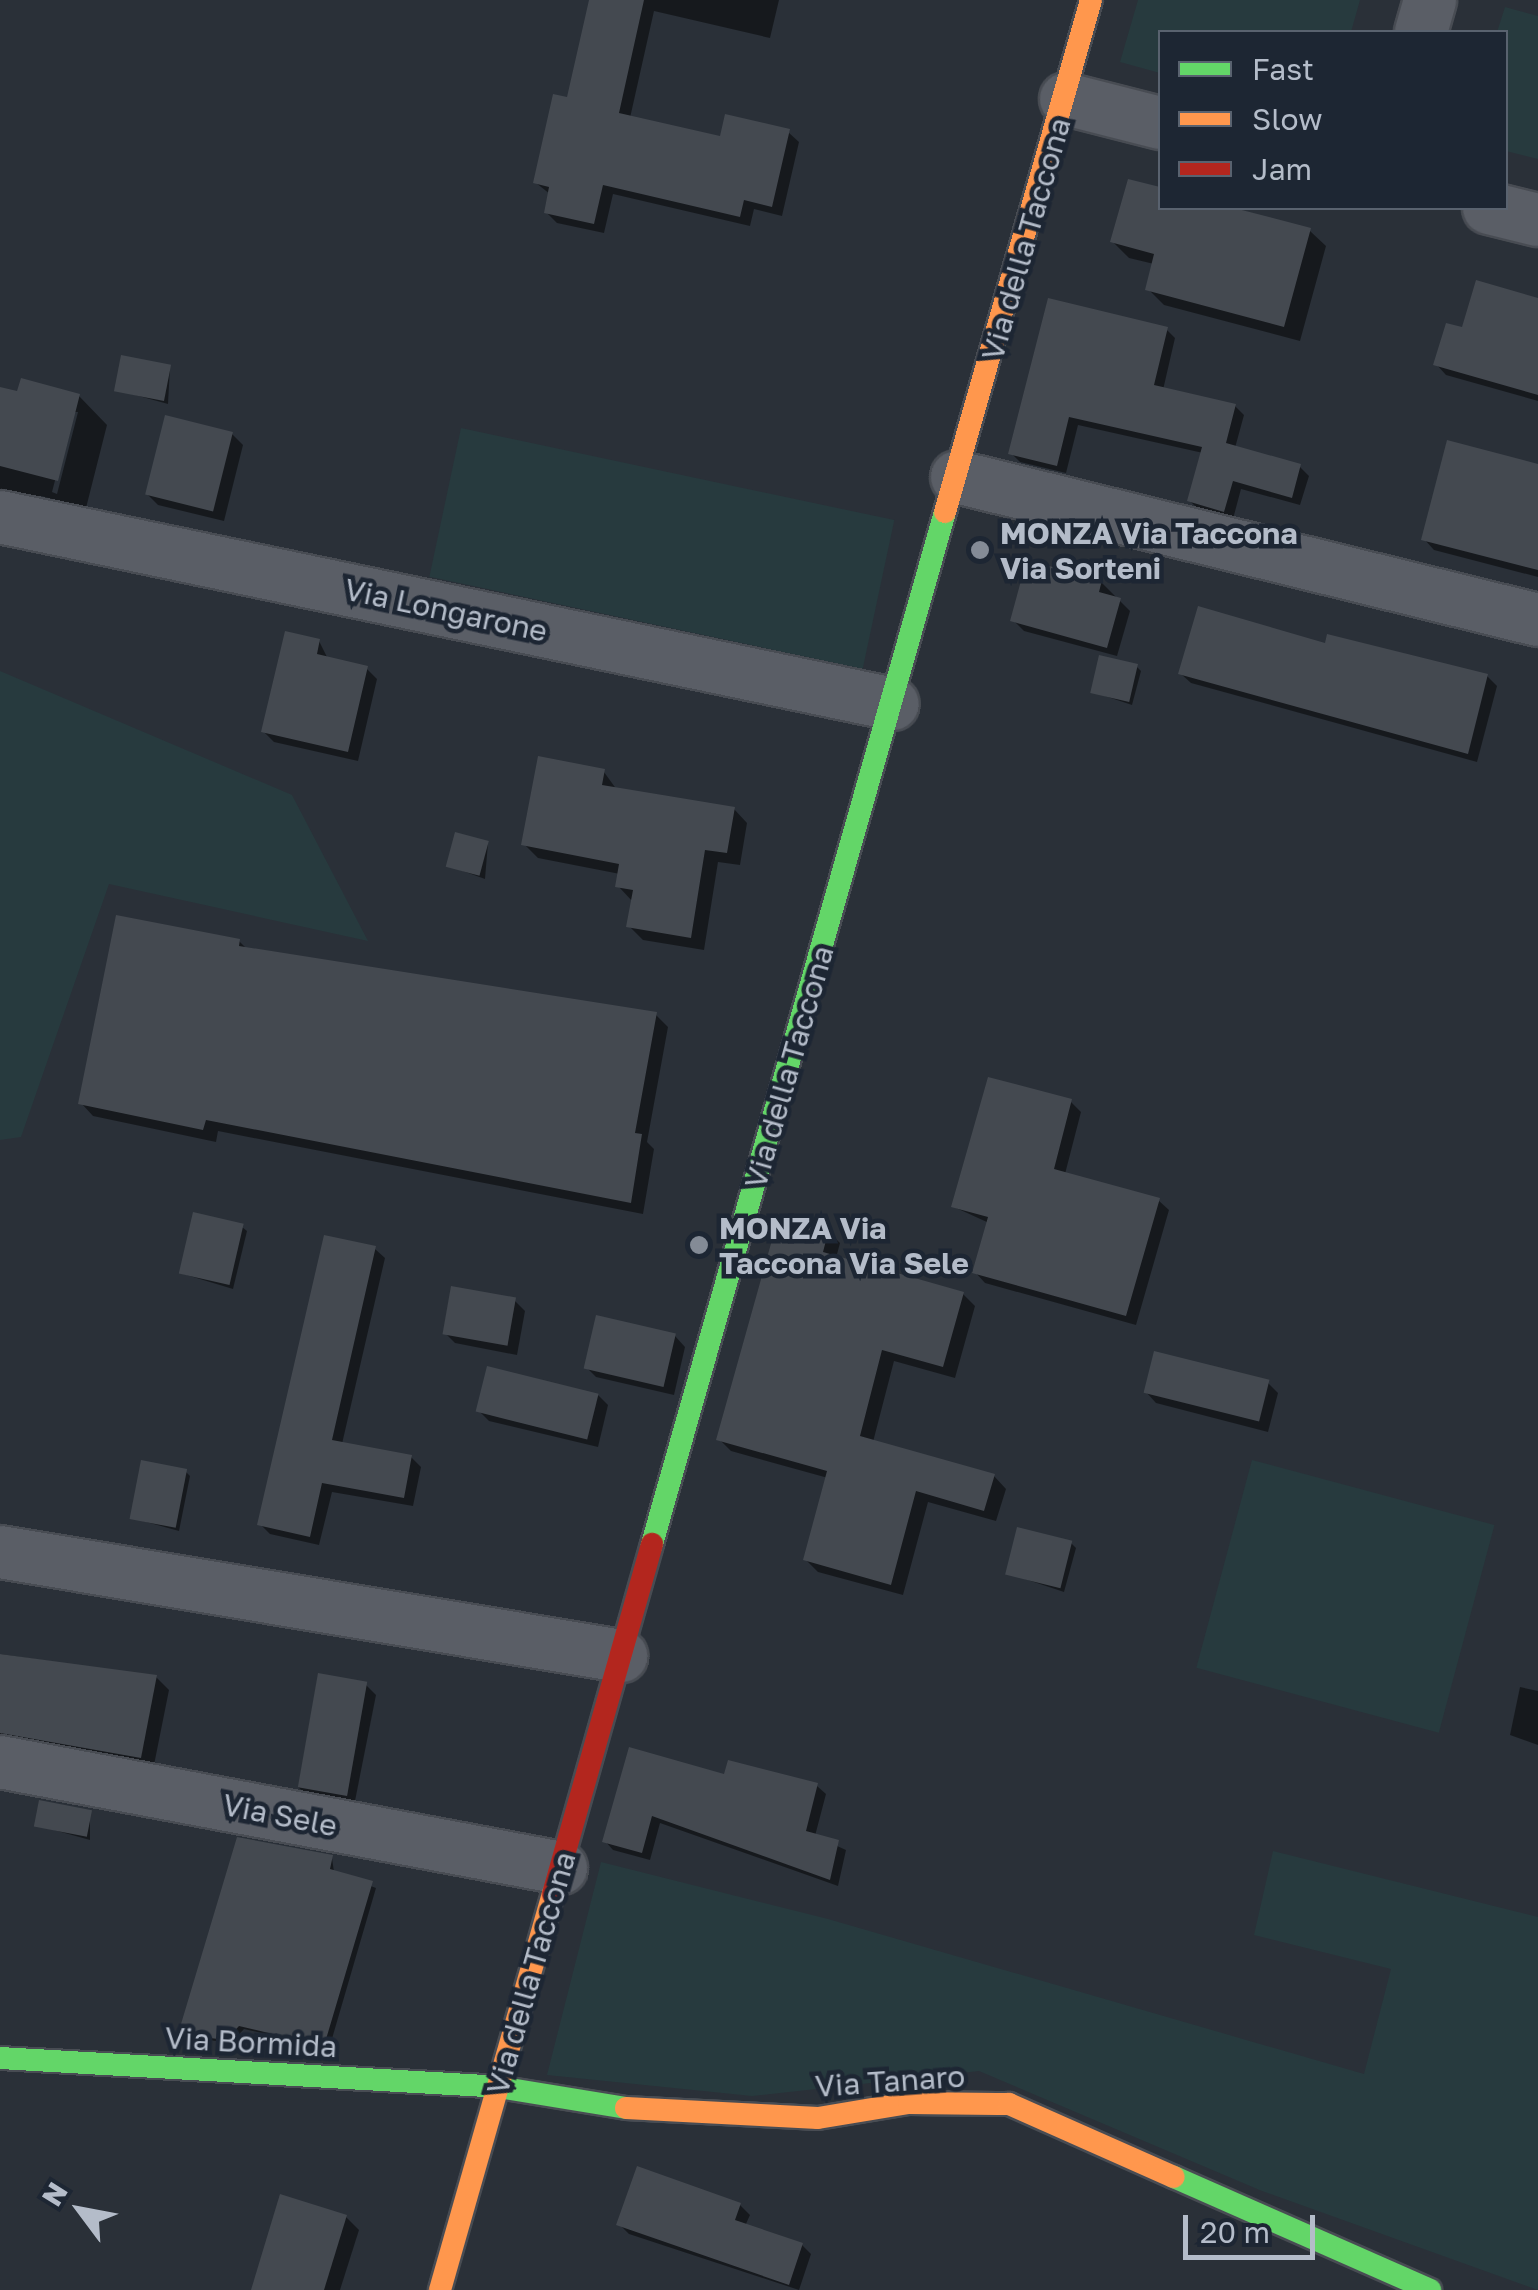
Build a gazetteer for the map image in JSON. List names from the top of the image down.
{
  "streets": {
    "main road": ["Via della Taccona", "Via Bormida", "Via Tanaro"],
    "street": ["Via Longarone", "Via Sele"]
  },
  "crossings": [
    ["Via della Taccona", "Via Longarone"],
    ["Via della Taccona", "Via Sele"],
    ["Via della Taccona", "Via Bormida"],
    ["Via della Taccona", "Via Tanaro"],
    ["Via Bormida", "Via Tanaro"]
  ],
  "places": ["MONZA Via Taccona Via Sorteni", "MONZA Via Taccona Via Sele"],
  "legend": ["Fast", "Slow", "Jam"],
  "scale_bar": "20 m",
  "north": "top left"
}
